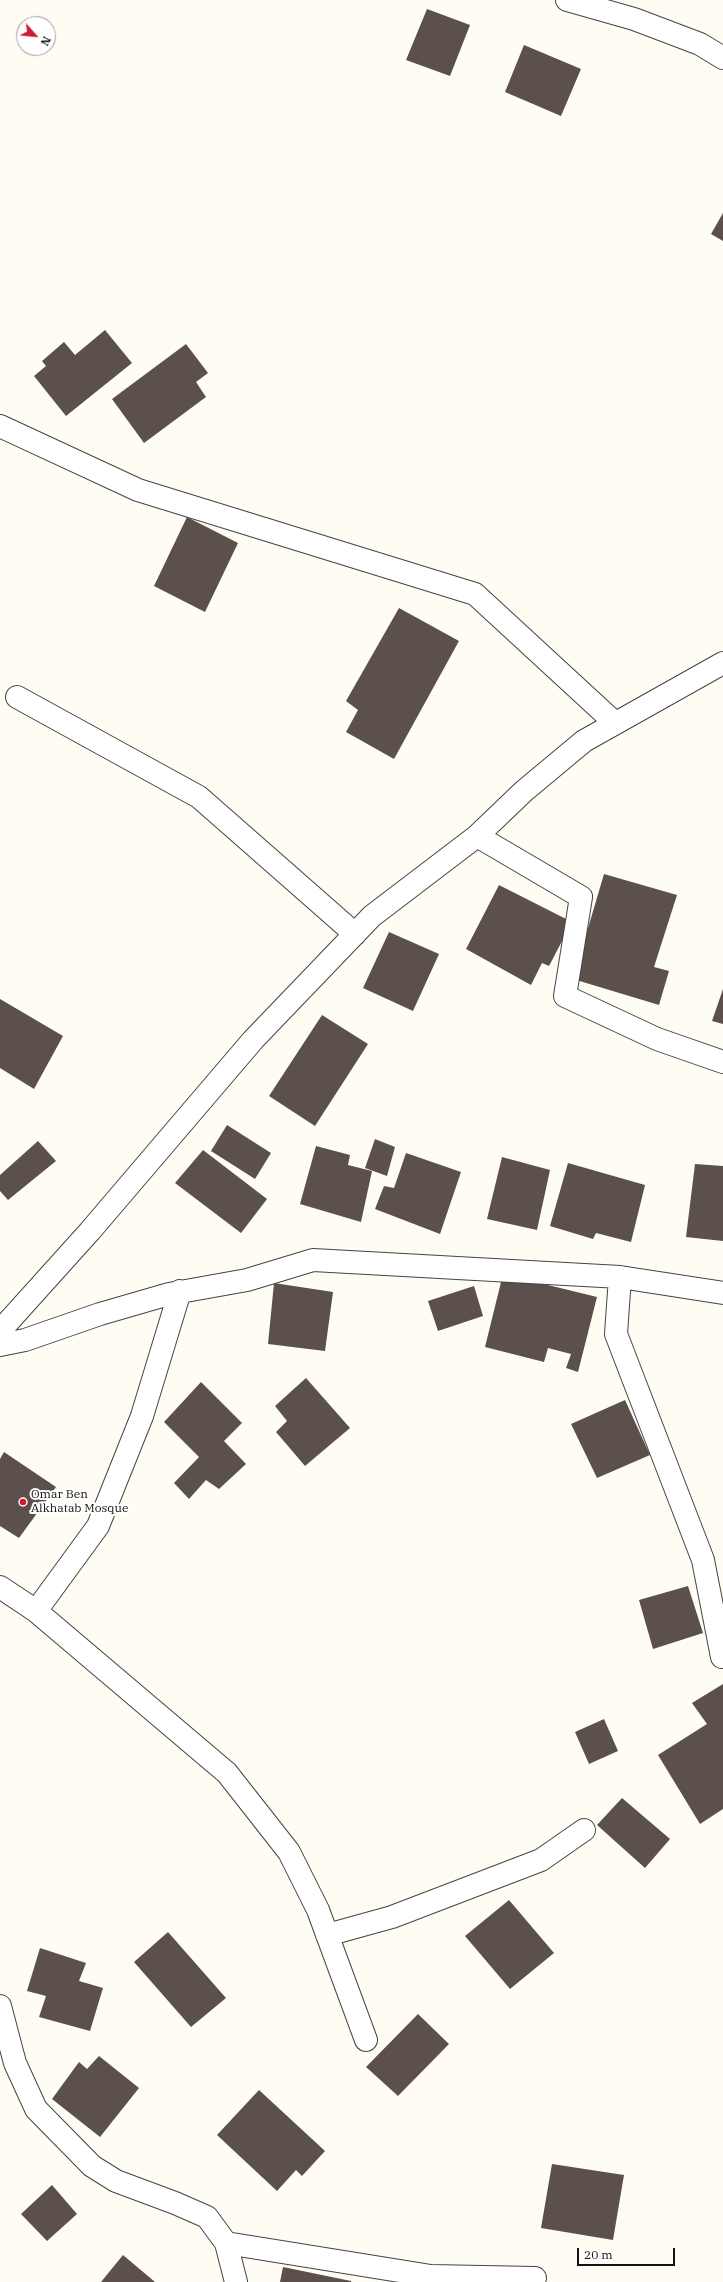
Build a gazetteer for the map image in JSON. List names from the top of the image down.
{
  "places": ["Omar Ben Alkhatab Mosque"],
  "scale_bar": "20 m",
  "north": "bottom right"
}
